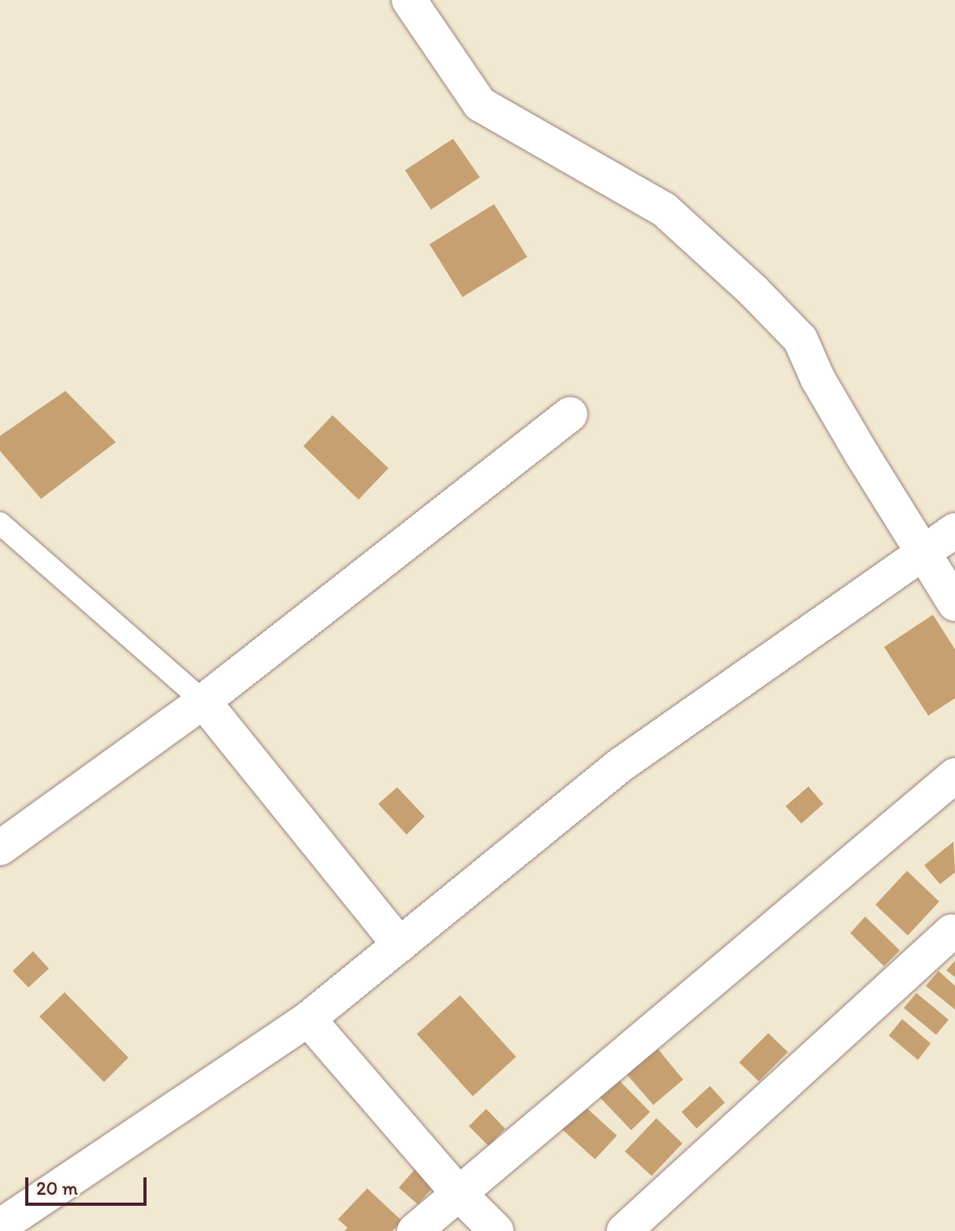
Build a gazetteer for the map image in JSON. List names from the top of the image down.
{
  "scale_bar": "20 m"
}
